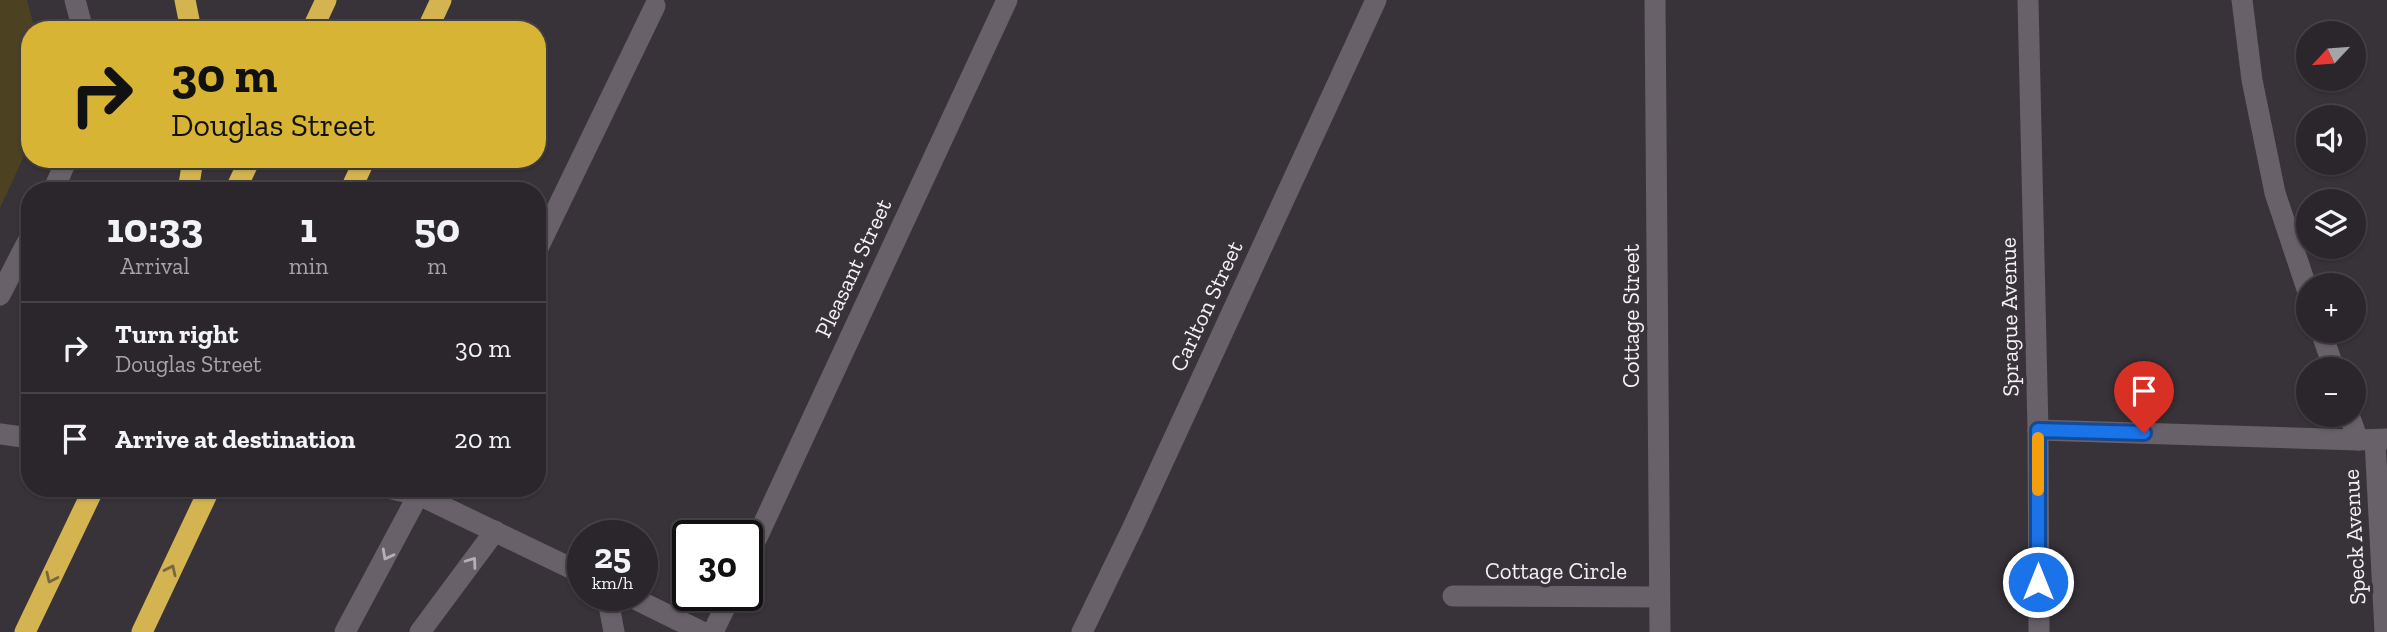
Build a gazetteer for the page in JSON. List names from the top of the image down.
{
  "streets": {
    "street": [
      "Pleasant Street",
      "Carlton Street",
      "Cottage Street",
      "Sprague Avenue",
      "Speck Avenue",
      "Cottage Circle"
    ]
  },
  "crossings": [
    ["Cottage Street", "Cottage Circle"]
  ],
  "north": "bottom left",
  "page": {
    "map_buttons": ["+", "−"],
    "turn": ["30 m", "Douglas Street"],
    "eta": [
      "10:33",
      "Arrival",
      "1",
      "min",
      "50",
      "m"
    ],
    "list": [
      {
        "name": "Turn right",
        "note": "Douglas Street",
        "value": "30 m"
      },
      {
        "name": "Arrive at destination",
        "value": "20 m"
      }
    ],
    "speed": "25 km/h",
    "limit": "30"
  }
}
